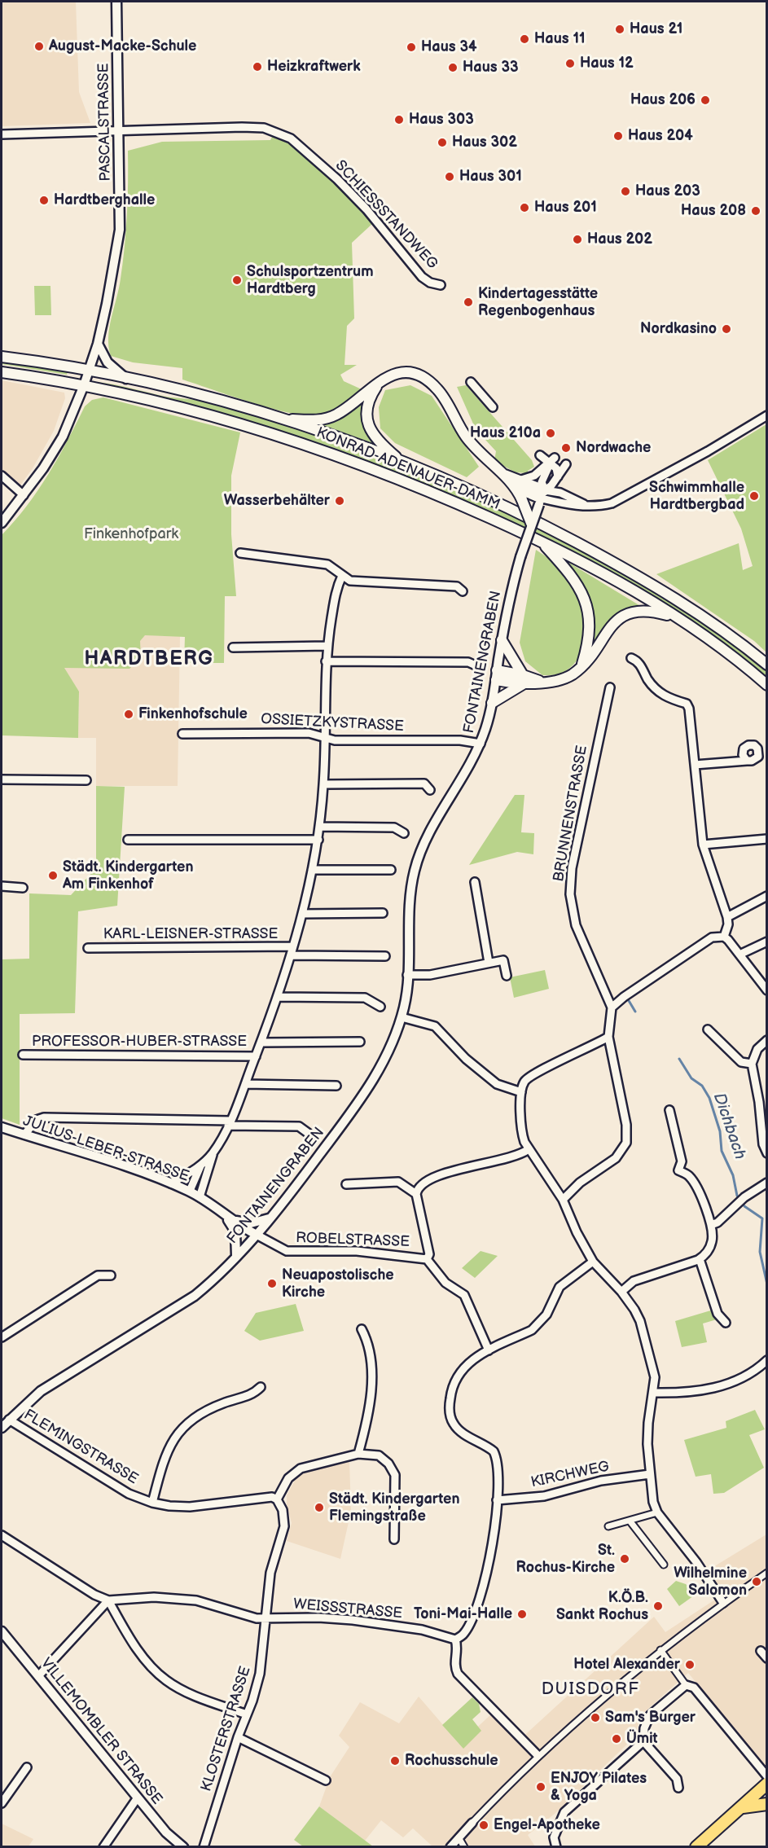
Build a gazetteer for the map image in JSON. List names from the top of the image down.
{
  "streets": {
    "main road": ["KONRAD-ADENAUER-DAMM"],
    "street": [
      "PASCALSTRASSE",
      "SCHIESSSTANDWEG",
      "FONTAINENGRABEN",
      "OSSIETZKYSTRASSE",
      "BRUNNENSTRASSE",
      "KARL-LEISNER-STRASSE",
      "PROFESSOR-HUBER-STRASSE",
      "JULIUS-LEBER-STRASSE",
      "ROBELSTRASSE",
      "FLEMINGSTRASSE",
      "KIRCHWEG",
      "WEISSSTRASSE",
      "KLOSTERSTRASSE",
      "VILLEMOMBLER STRASSE"
    ]
  },
  "crossings": [
    ["PASCALSTRASSE", "SCHIESSSTANDWEG"],
    ["PASCALSTRASSE", "KONRAD-ADENAUER-DAMM"],
    ["FONTAINENGRABEN", "OSSIETZKYSTRASSE"],
    ["FONTAINENGRABEN", "JULIUS-LEBER-STRASSE"],
    ["FONTAINENGRABEN", "ROBELSTRASSE"],
    ["FONTAINENGRABEN", "FLEMINGSTRASSE"],
    ["JULIUS-LEBER-STRASSE", "ROBELSTRASSE"],
    ["WEISSSTRASSE", "KLOSTERSTRASSE"]
  ],
  "districts": ["HARDTBERG", "DUISDORF"],
  "water": ["Dichbach"],
  "parks": ["Finkenhofpark"],
  "places": [
    "Haus 21",
    "Haus 11",
    "August-Macke-Schule",
    "Haus 34",
    "Haus 12",
    "Heizkraftwerk",
    "Haus 33",
    "Haus 206",
    "Haus 303",
    "Haus 204",
    "Haus 302",
    "Haus 301",
    "Haus 203",
    "Hardtberghalle",
    "Haus 201",
    "Haus 208",
    "Haus 202",
    "Schulsportzentrum Hardtberg",
    "Kindertagesstätte Regenbogenhaus",
    "Nordkasino",
    "Haus 210a",
    "Nordwache",
    "Schwimmhalle Hardtbergbad",
    "Wasserbehälter",
    "Finkenhofschule",
    "Städt. Kindergarten Am Finkenhof",
    "Neuapostolische Kirche",
    "Städt. Kindergarten Flemingstraße",
    "St. Rochus-Kirche",
    "Wilhelmine Salomon",
    "K.Ö.B. Sankt Rochus",
    "Toni-Mai-Halle",
    "Hotel Alexander",
    "Sam's Burger",
    "Ümit",
    "Rochusschule",
    "ENJOY Pilates & Yoga",
    "Engel-Apotheke"
  ]
}
